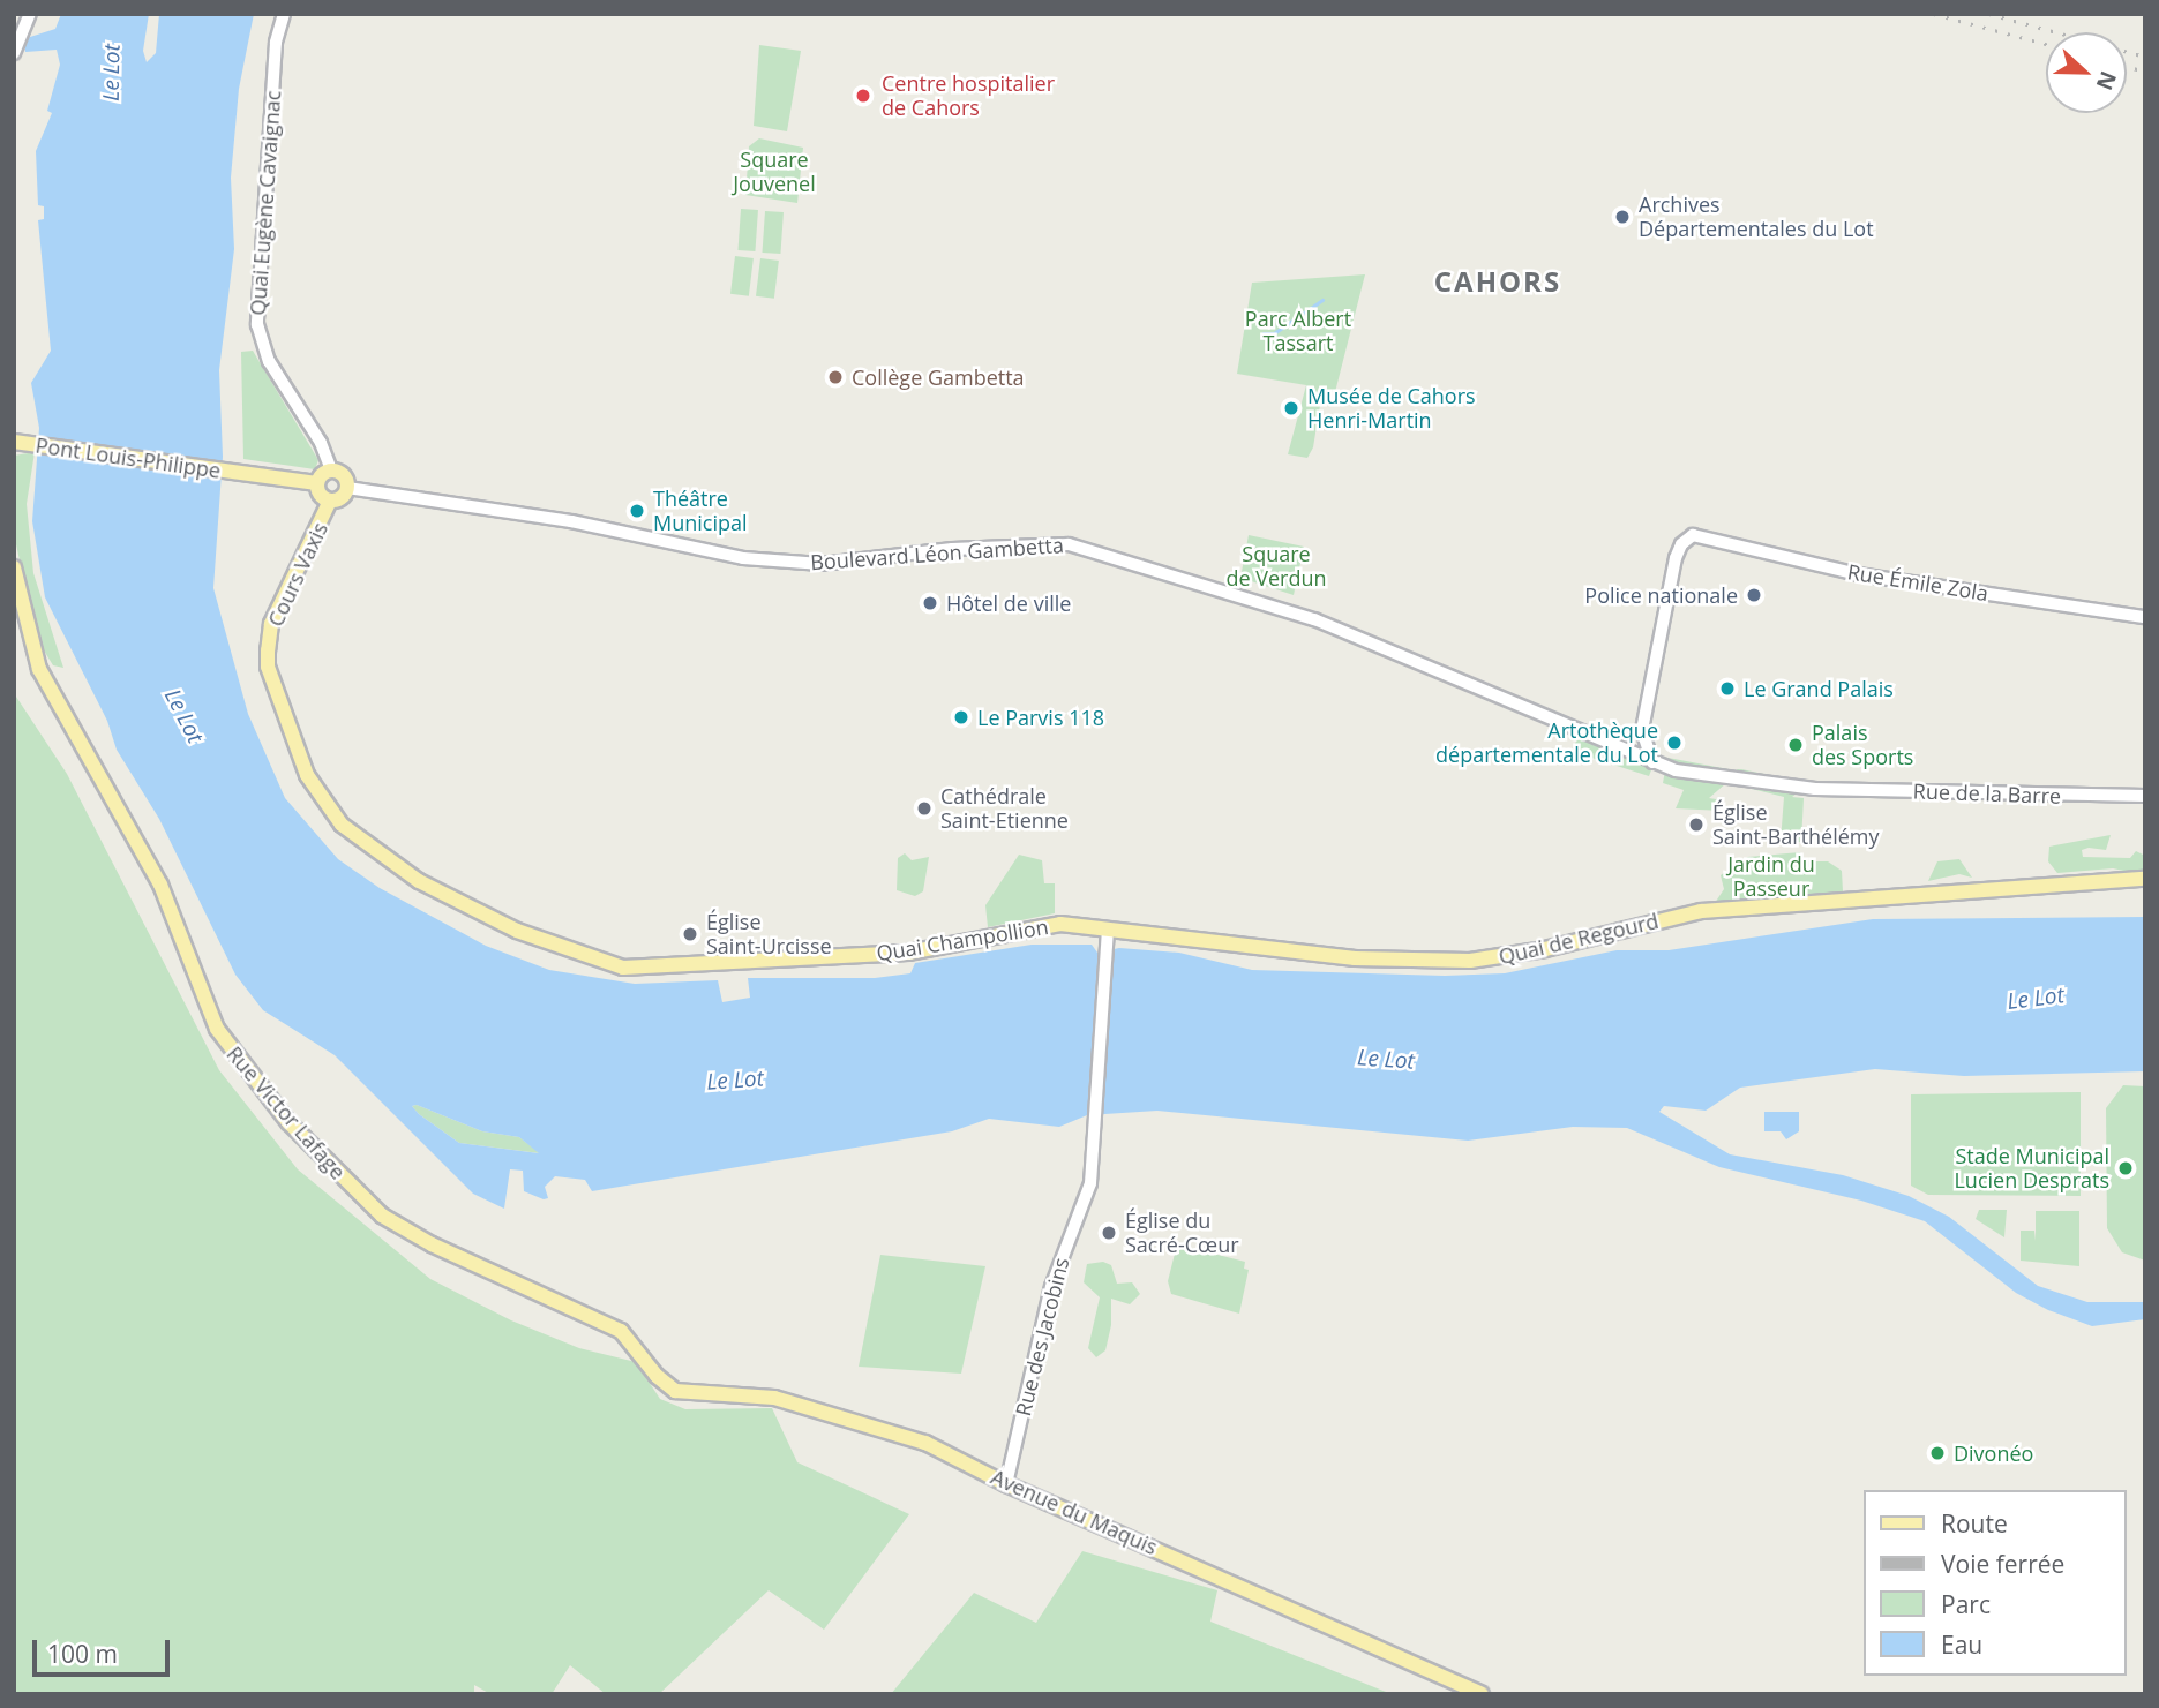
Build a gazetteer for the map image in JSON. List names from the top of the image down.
{
  "streets": {
    "main road": [
      "Pont Louis-Philippe",
      "Boulevard Léon Gambetta",
      "Cours Vaxis",
      "Rue Émile Zola",
      "Rue de la Barre",
      "Quai de Regourd",
      "Quai Champollion",
      "Rue Victor Lafage",
      "Avenue du Maquis"
    ],
    "street": ["Quai Eugène Cavaignac", "Rue des Jacobins"]
  },
  "crossings": [
    ["Quai Eugène Cavaignac", "Pont Louis-Philippe"],
    ["Quai Eugène Cavaignac", "Boulevard Léon Gambetta"],
    ["Quai Eugène Cavaignac", "Cours Vaxis"],
    ["Pont Louis-Philippe", "Boulevard Léon Gambetta"],
    ["Pont Louis-Philippe", "Cours Vaxis"],
    ["Boulevard Léon Gambetta", "Cours Vaxis"],
    ["Boulevard Léon Gambetta", "Rue de la Barre"],
    ["Cours Vaxis", "Quai Champollion"],
    ["Quai de Regourd", "Quai Champollion"],
    ["Quai de Regourd", "Rue des Jacobins"],
    ["Quai Champollion", "Rue des Jacobins"],
    ["Rue Victor Lafage", "Avenue du Maquis"],
    ["Rue des Jacobins", "Avenue du Maquis"]
  ],
  "districts": ["CAHORS"],
  "water": ["Le Lot"],
  "parks": [
    "Square Jouvenel",
    "Parc Albert Tassart",
    "Square de Verdun",
    "Jardin du Passeur"
  ],
  "places": [
    "Centre hospitalier de Cahors",
    "Archives Départementales du Lot",
    "Collège Gambetta",
    "Musée de Cahors Henri-Martin",
    "Théâtre Municipal",
    "Police nationale",
    "Hôtel de ville",
    "Le Grand Palais",
    "Le Parvis 118",
    "Artothèque départementale du Lot",
    "Palais des Sports",
    "Cathédrale Saint-Etienne",
    "Église Saint-Barthélémy",
    "Église Saint-Urcisse",
    "Stade Municipal Lucien Desprats",
    "Église du Sacré-Cœur",
    "Divonéo"
  ],
  "legend": [
    "Route",
    "Voie ferrée",
    "Parc",
    "Eau"
  ],
  "scale_bar": "100 m",
  "north": "right"
}
